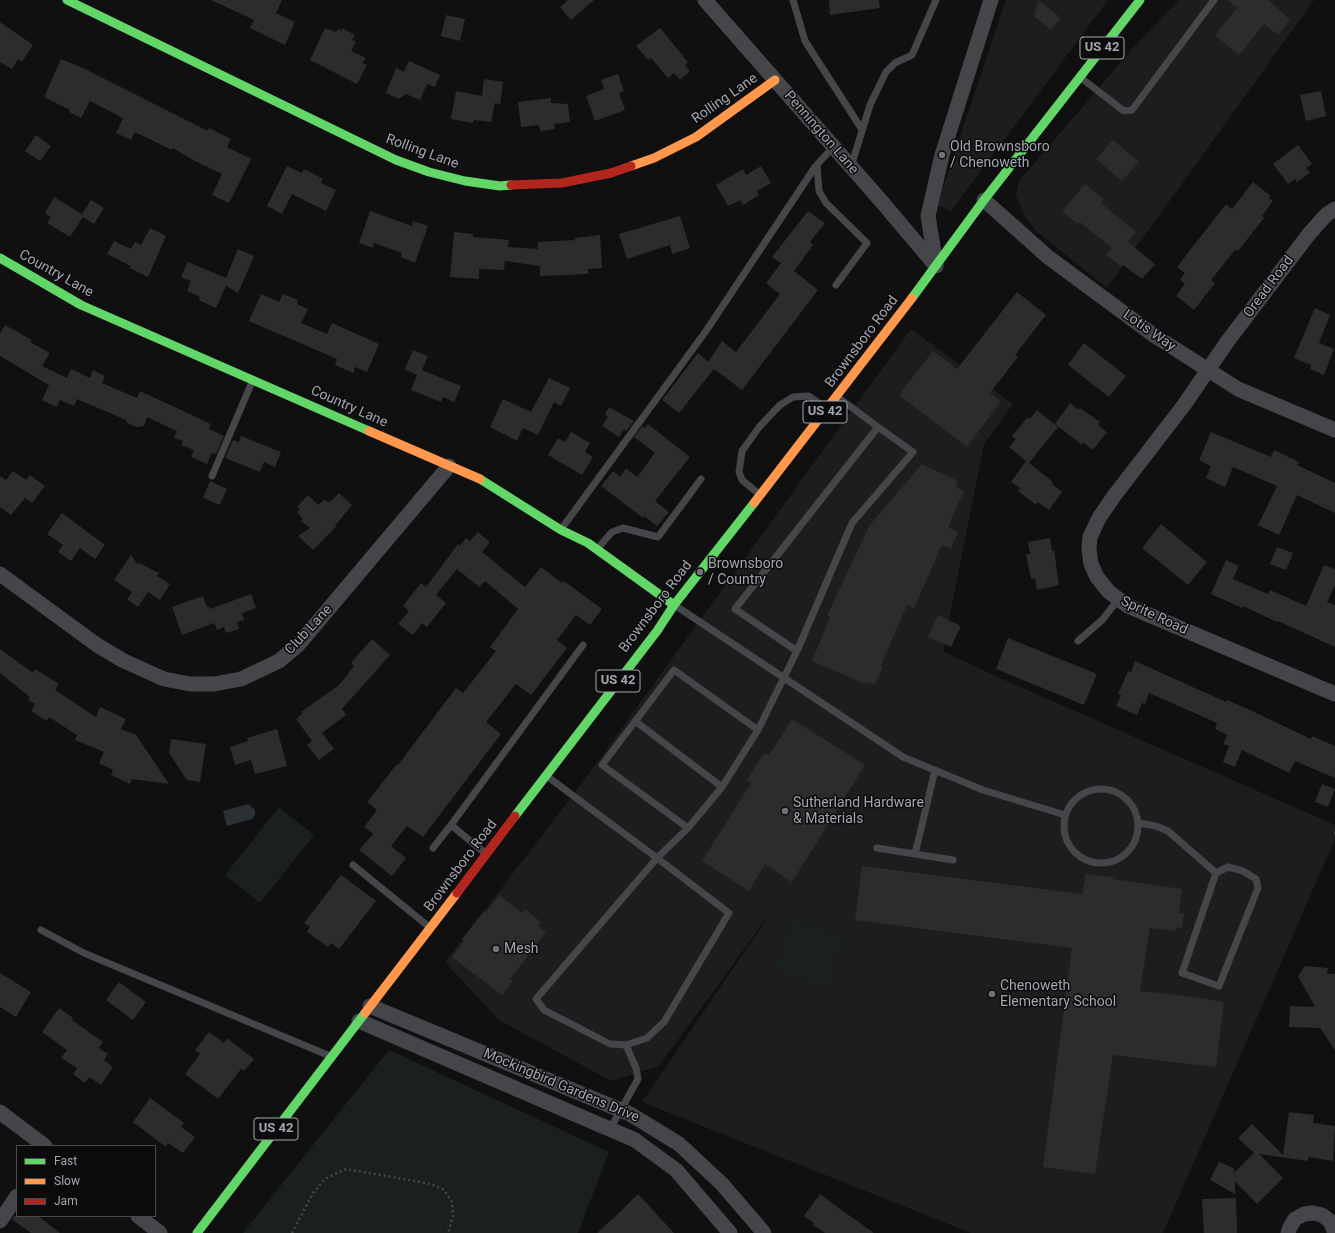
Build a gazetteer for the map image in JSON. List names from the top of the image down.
{
  "streets": {
    "main road": [
      "US 42",
      "Rolling Lane",
      "Country Lane",
      "Brownsboro Road"
    ],
    "street": [
      "Pennington Lane",
      "Oread Road",
      "Lotis Way",
      "Sprite Road",
      "Club Lane",
      "Mockingbird Gardens Drive"
    ]
  },
  "crossings": [
    ["Rolling Lane", "Pennington Lane"],
    ["Pennington Lane", "Brownsboro Road"],
    ["Country Lane", "Brownsboro Road"],
    ["Country Lane", "Club Lane"],
    ["Oread Road", "Lotis Way"],
    ["Oread Road", "Sprite Road"],
    ["Lotis Way", "Brownsboro Road"],
    ["Lotis Way", "Sprite Road"],
    ["Brownsboro Road", "Mockingbird Gardens Drive"]
  ],
  "places": [
    "Old Brownsboro / Chenoweth",
    "Brownsboro / Country",
    "Sutherland Hardware & Materials",
    "Mesh",
    "Chenoweth Elementary School"
  ],
  "legend": ["Fast", "Slow", "Jam"]
}
